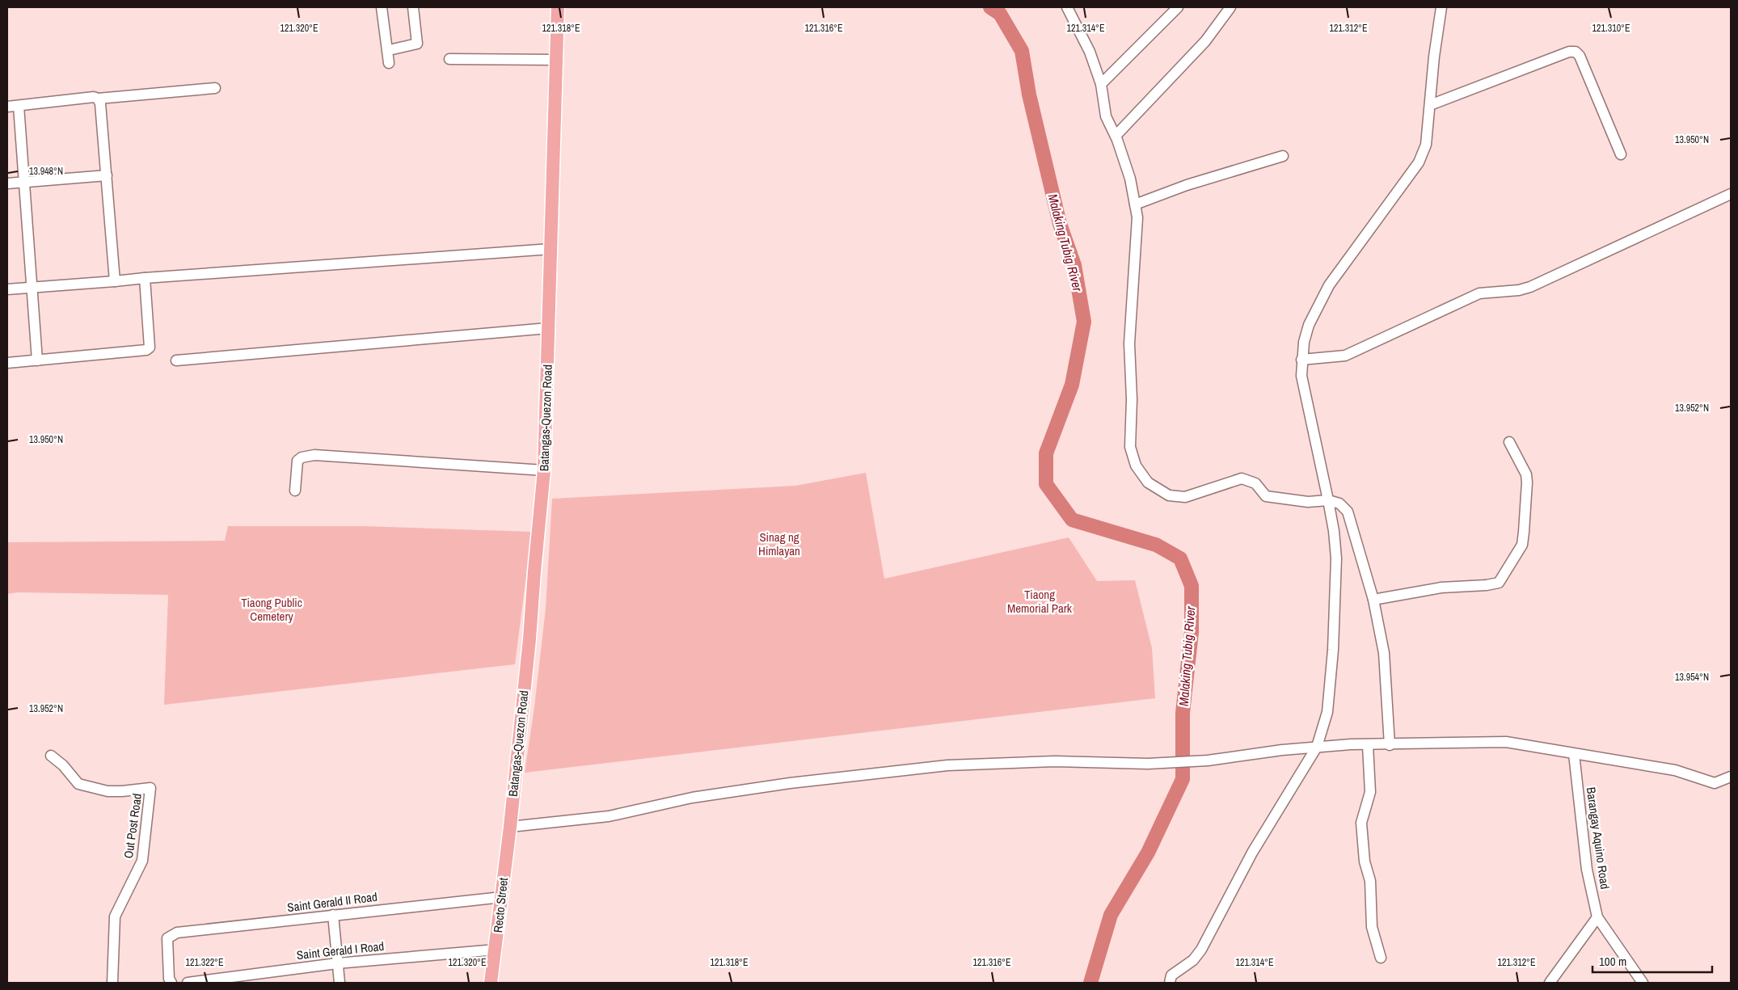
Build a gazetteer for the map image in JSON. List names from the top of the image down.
{
  "streets": {
    "main road": ["Batangas-Quezon Road", "Recto Street"],
    "street": [
      "Out Post Road",
      "Barangay Aquino Road",
      "Saint Gerald II Road",
      "Saint Gerald I Road"
    ]
  },
  "crossings": [
    ["Batangas-Quezon Road", "Recto Street"],
    ["Saint Gerald II Road", "Recto Street"],
    ["Recto Street", "Saint Gerald I Road"]
  ],
  "water": ["Malaking Tubig River"],
  "parks": ["Sinag ng Himlayan", "Tiaong Memorial Park", "Tiaong Public Cemetery"],
  "scale_bar": "100 m",
  "coordinates": [
    "121.320°E",
    "121.318°E",
    "121.316°E",
    "121.314°E",
    "121.312°E",
    "121.310°E",
    "13.950°N",
    "13.948°N",
    "13.952°N",
    "13.954°N",
    "121.322°E"
  ]
}
